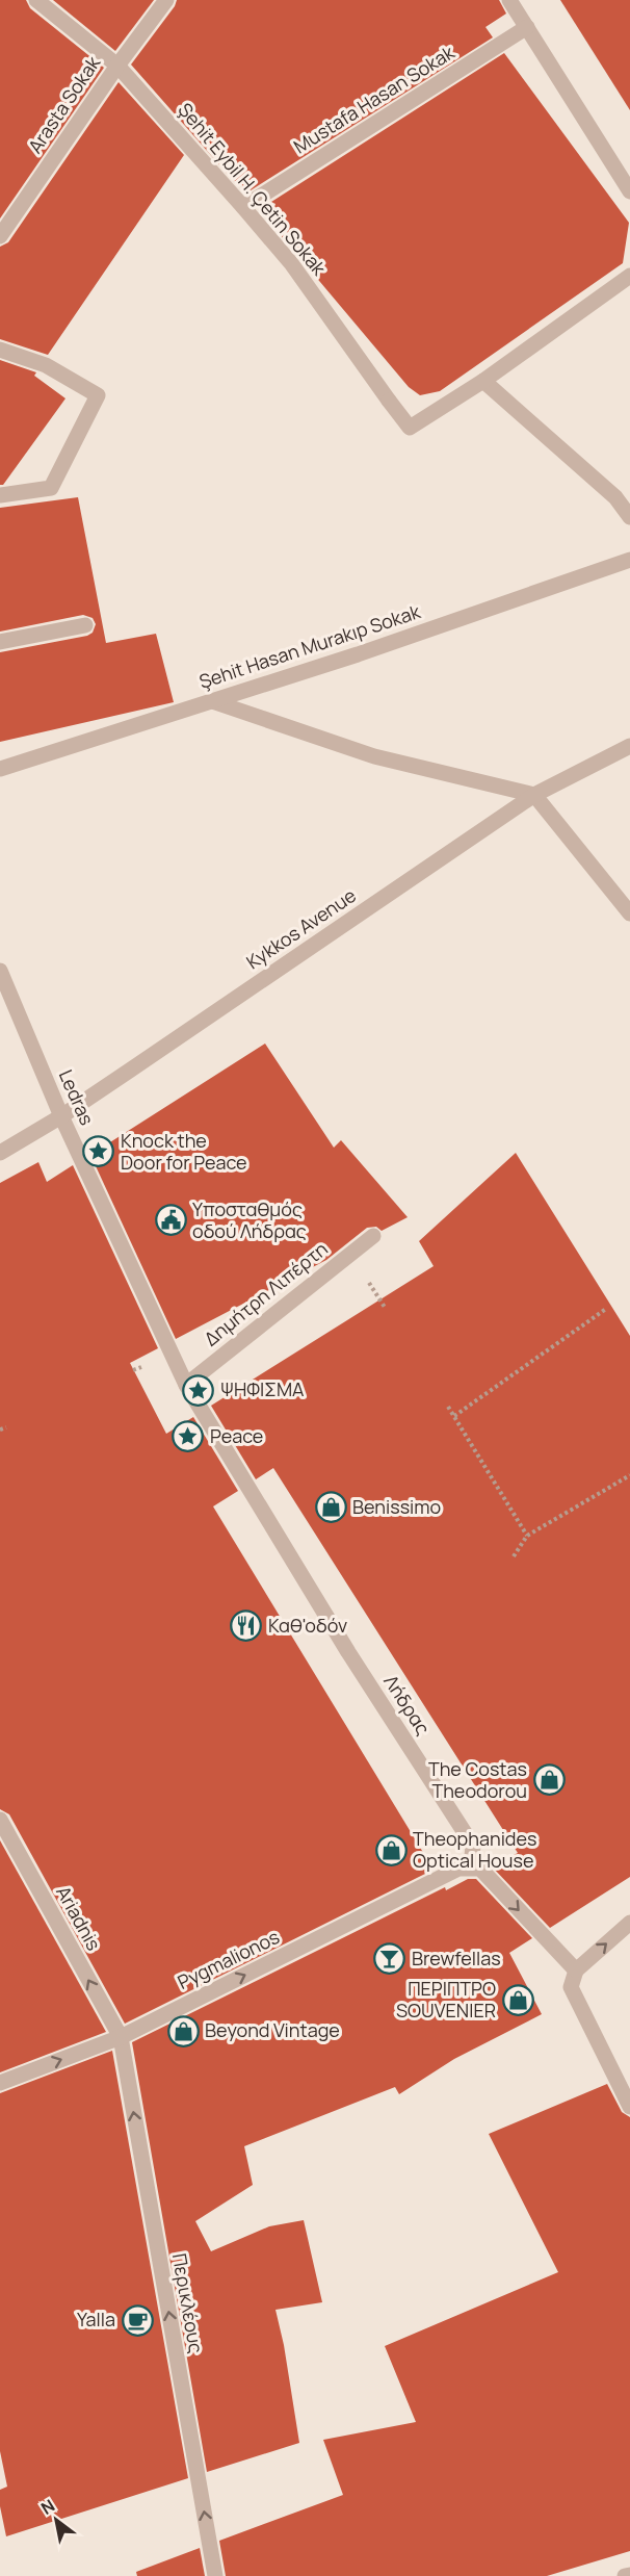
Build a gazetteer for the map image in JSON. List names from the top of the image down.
{
  "streets": {
    "street": [
      "Mustafa Hasan Sokak",
      "Arasta Sokak",
      "Şehit Eybil H. Çetin Sokak",
      "Şehit Hasan Murakıp Sokak",
      "Kykkos Avenue",
      "Ledras",
      "Δημήτρη Λιπέρτη",
      "Λήδρας",
      "Ariadnis",
      "Pygmalionos",
      "Περικλέους"
    ]
  },
  "crossings": [
    ["Mustafa Hasan Sokak", "Şehit Eybil H. Çetin Sokak"],
    ["Arasta Sokak", "Şehit Eybil H. Çetin Sokak"],
    ["Kykkos Avenue", "Ledras"],
    ["Ledras", "Λήδρας"],
    ["Δημήτρη Λιπέρτη", "Λήδρας"],
    ["Λήδρας", "Pygmalionos"],
    ["Ariadnis", "Pygmalionos"],
    ["Ariadnis", "Περικλέους"],
    ["Pygmalionos", "Περικλέους"]
  ],
  "one_way": ["Ariadnis", "Pygmalionos", "Περικλέους"],
  "places": {
    "place": ["Knock the Door for Peace", "ΨΗΦΙΣΜΑ", "Peace"],
    "public building": ["Υποσταθμός οδού Λήδρας"],
    "shop": [
      "Benissimo",
      "The Costas Theodorou",
      "Theophanides Optical House",
      "ΠΕΡΙΠΤΡΟ SOUVENIER",
      "Beyond Vintage"
    ],
    "restaurant": ["Καθ'οδόν"],
    "bar": ["Brewfellas"],
    "cafe": ["Yalla"]
  },
  "north": "top left"
}
